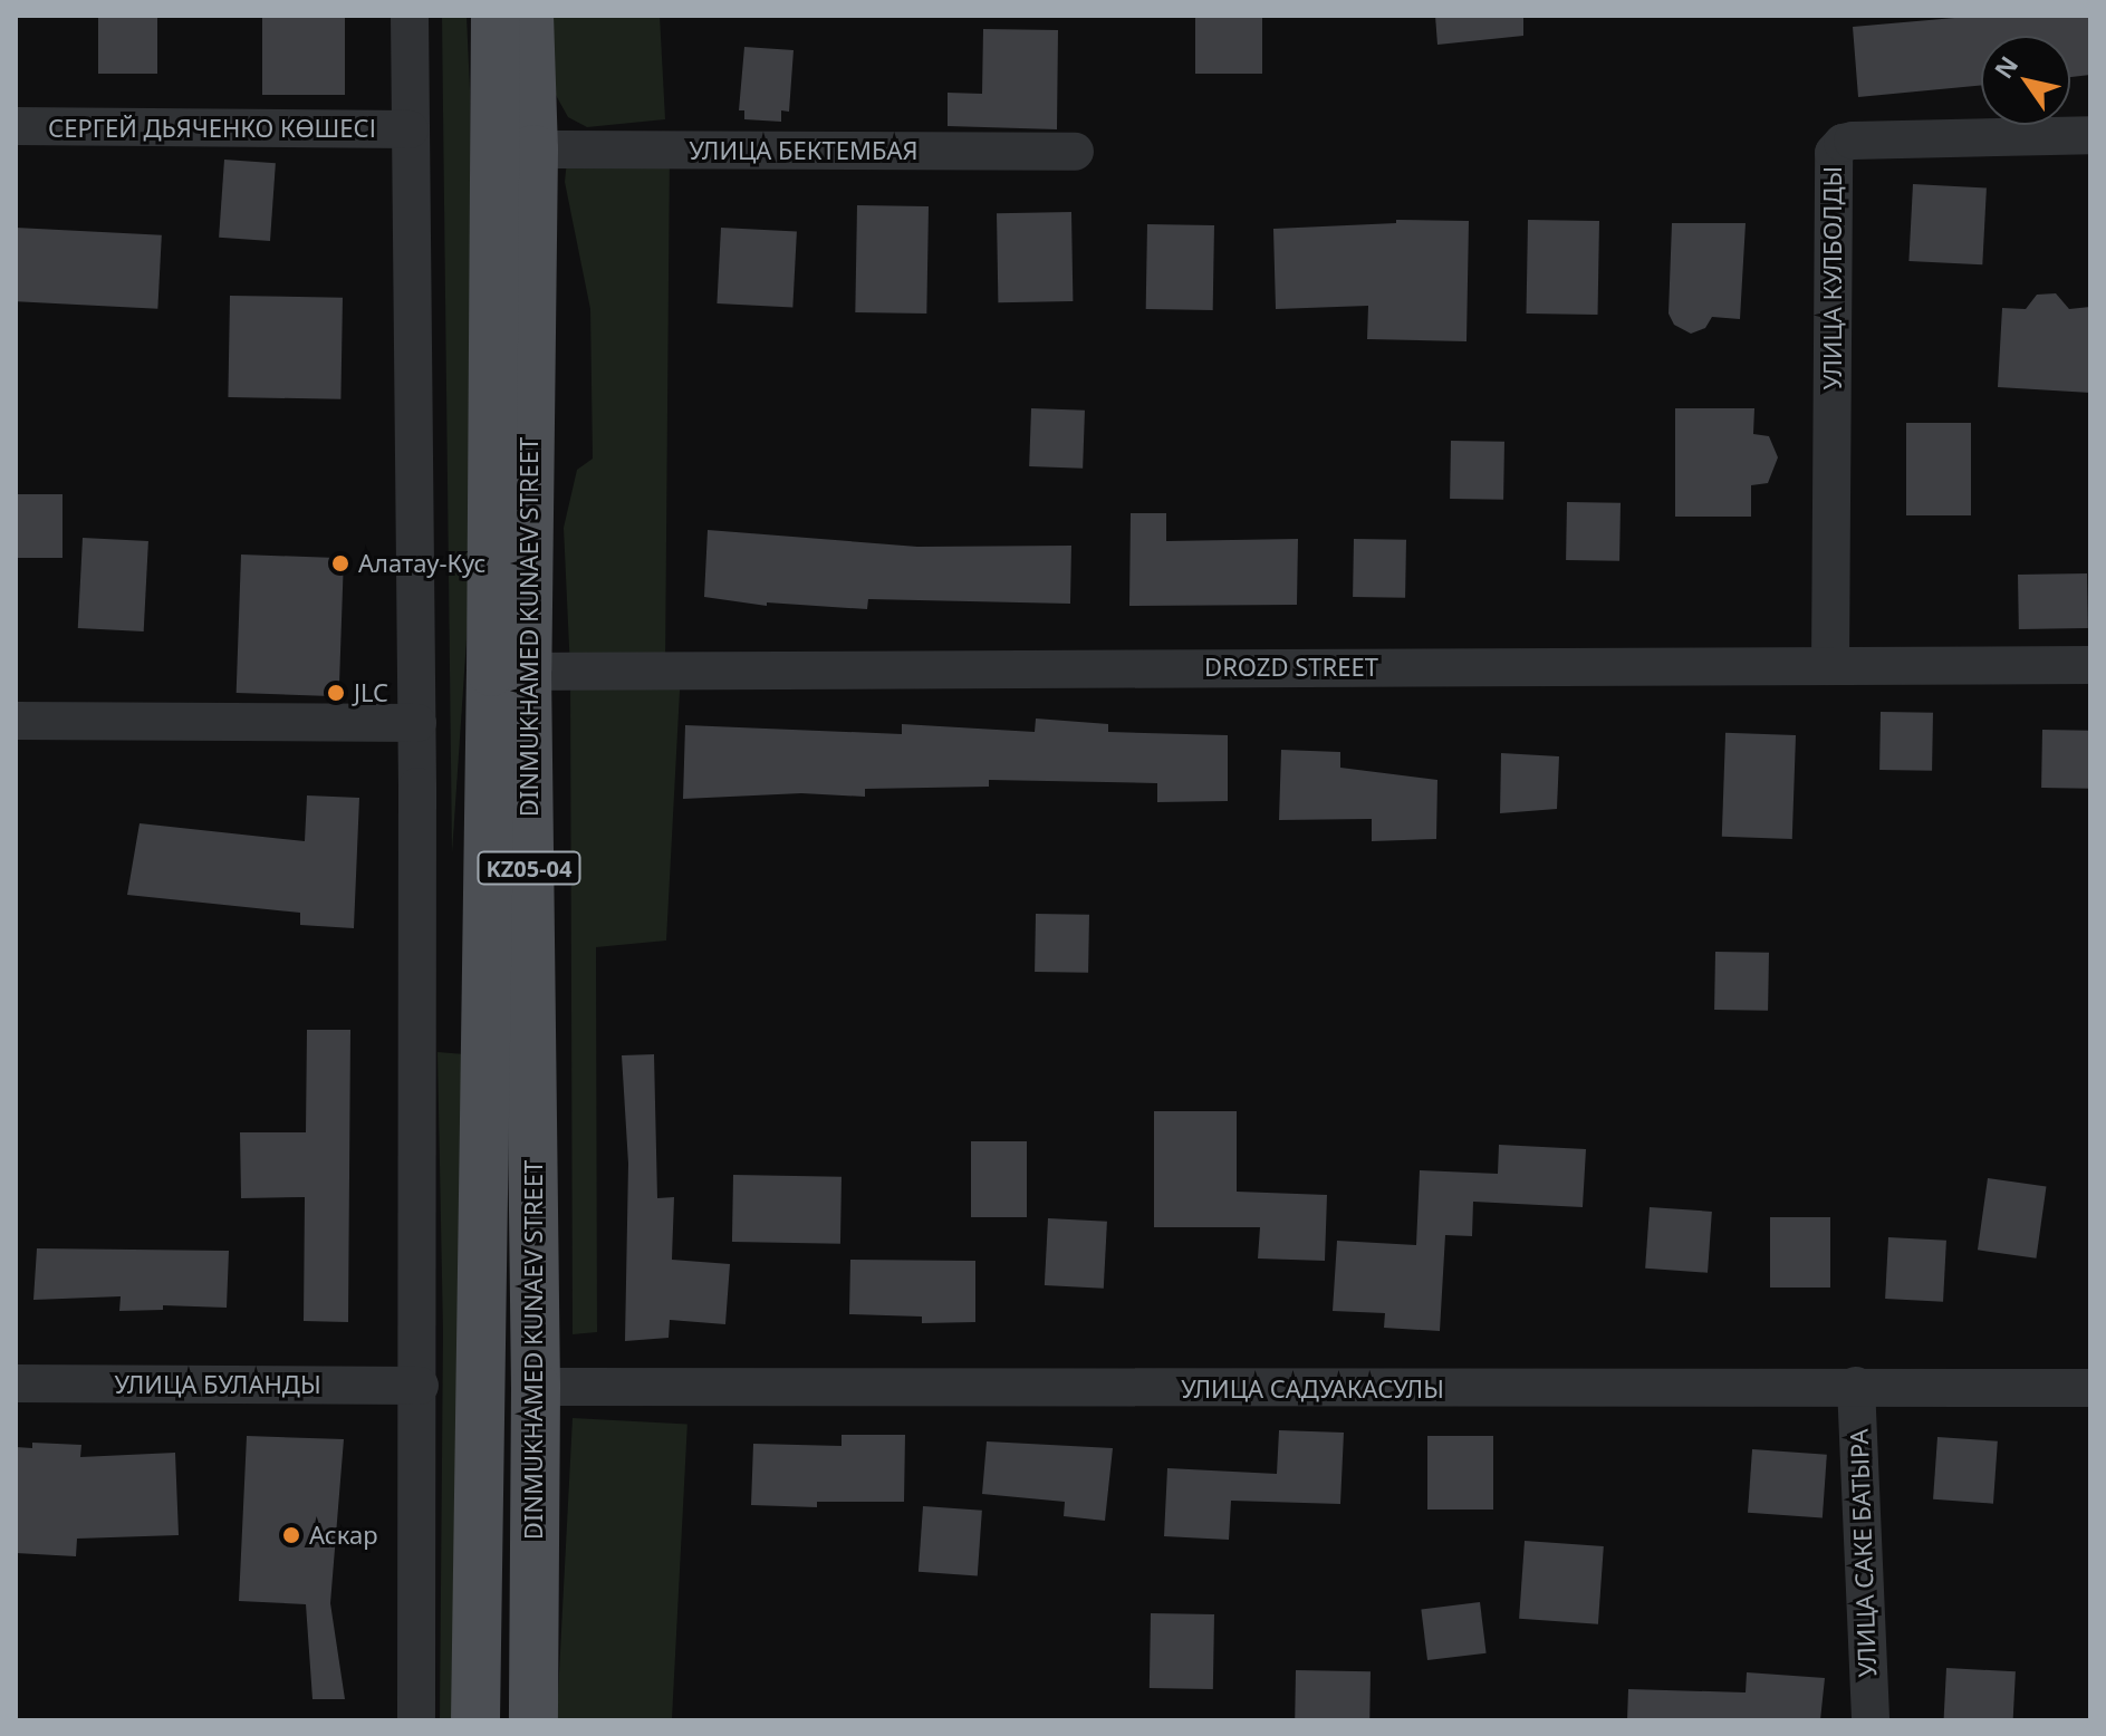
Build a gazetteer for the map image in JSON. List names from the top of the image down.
{
  "streets": {
    "main road": ["DINMUKHAMED KUNAEV STREET", "KZ05-04"],
    "street": [
      "СЕРГЕЙ ДЬЯЧЕНКО КӨШЕСІ",
      "УЛИЦА БЕКТЕМБАЯ",
      "УЛИЦА КУЛБОЛДЫ",
      "DROZD STREET",
      "УЛИЦА БУЛАНДЫ",
      "УЛИЦА САДУАКАСУЛЫ",
      "УЛИЦА САКЕ БАТЫРА"
    ]
  },
  "crossings": [
    ["УЛИЦА БЕКТЕМБАЯ", "DINMUKHAMED KUNAEV STREET"],
    ["УЛИЦА КУЛБОЛДЫ", "DROZD STREET"],
    ["DINMUKHAMED KUNAEV STREET", "DROZD STREET"],
    ["DINMUKHAMED KUNAEV STREET", "УЛИЦА САДУАКАСУЛЫ"],
    ["УЛИЦА САДУАКАСУЛЫ", "УЛИЦА САКЕ БАТЫРА"]
  ],
  "places": ["Алатау-Кус", "JLC", "Аскар"],
  "north": "top left"
}
